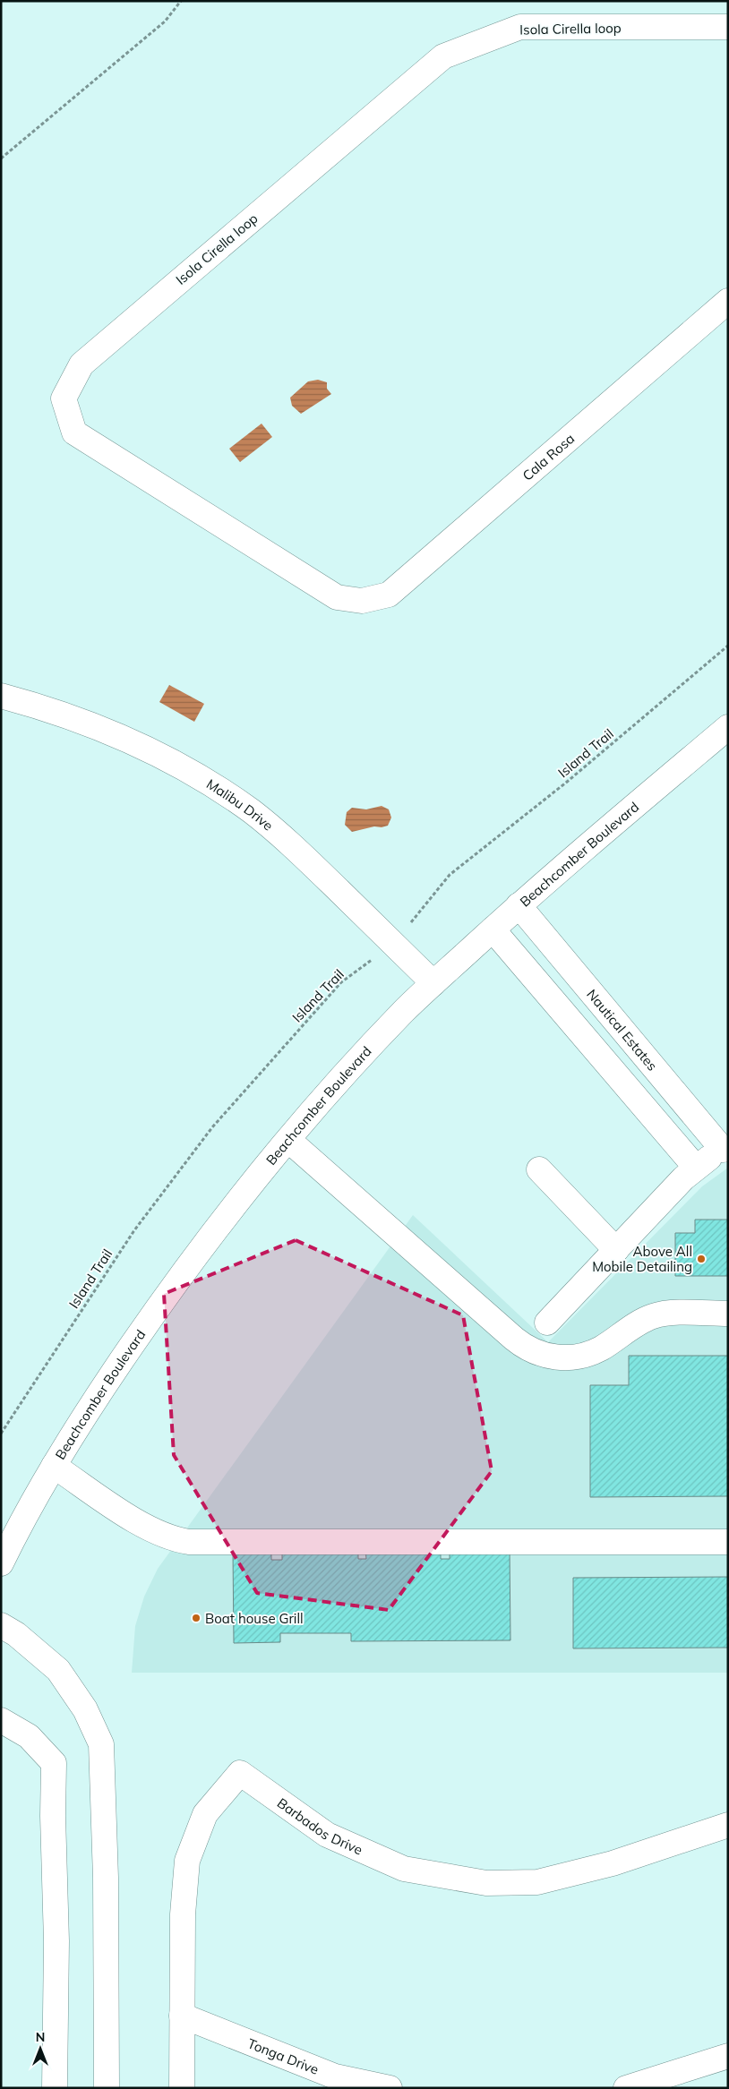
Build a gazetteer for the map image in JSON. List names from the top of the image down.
{
  "streets": {
    "street": [
      "Isola Cirella loop",
      "Cala Rosa",
      "Malibu Drive",
      "Beachcomber Boulevard",
      "Nautical Estates",
      "Barbados Drive",
      "Tonga Drive"
    ],
    "path": ["Island Trail"]
  },
  "crossings": [
    ["Isola Cirella loop", "Cala Rosa"],
    ["Island Trail", "Malibu Drive"],
    ["Malibu Drive", "Beachcomber Boulevard"],
    ["Beachcomber Boulevard", "Nautical Estates"],
    ["Barbados Drive", "Tonga Drive"]
  ],
  "places": ["Above All Mobile Detailing", "Boat house Grill"],
  "north": "top"
}
